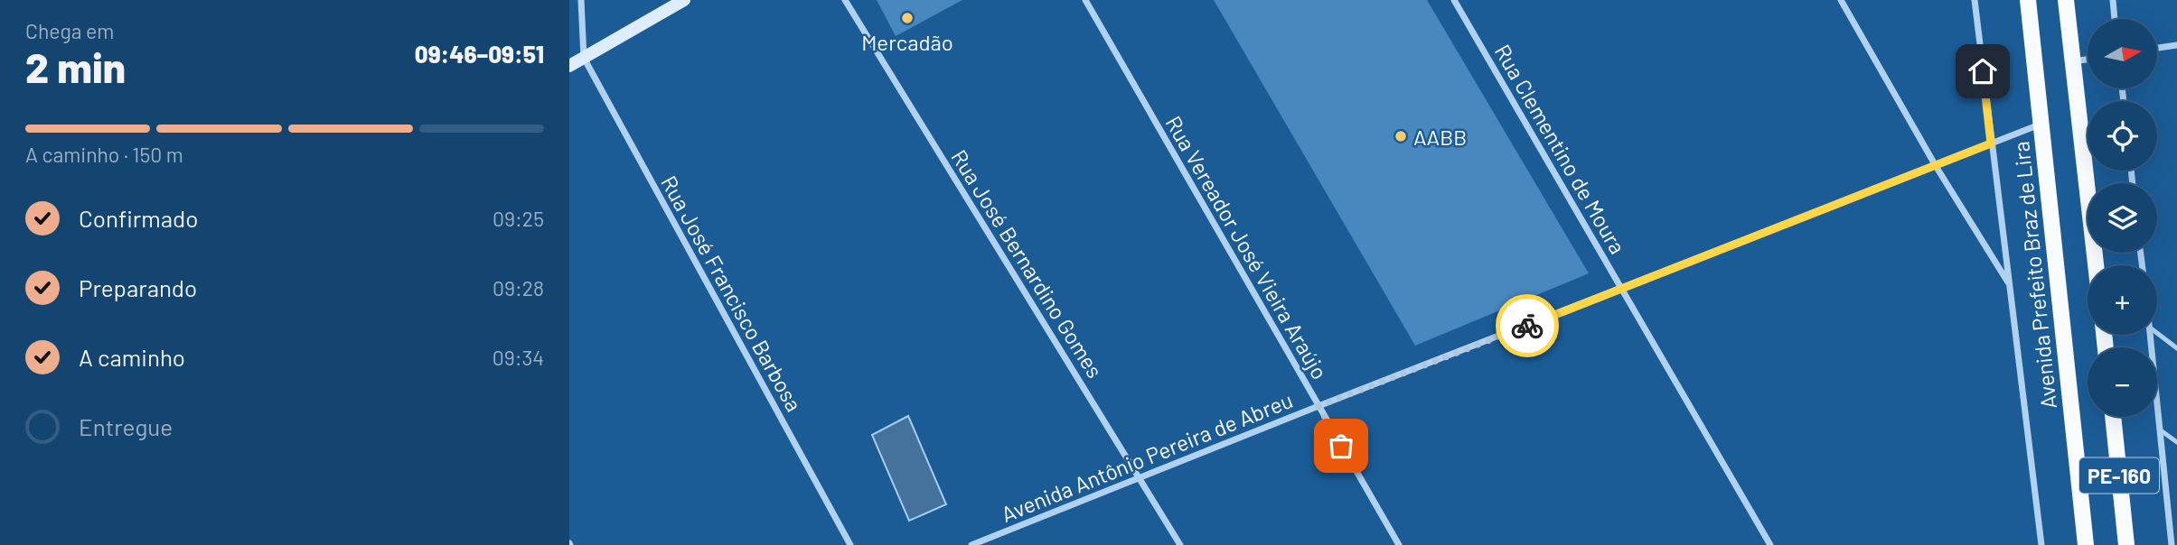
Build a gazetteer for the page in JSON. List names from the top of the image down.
{
  "streets": {
    "main road": ["Avenida Prefeito Braz de Lira", "PE-160"],
    "street": [
      "Rua Clementino de Moura",
      "Rua Vereador José Vieira Araújo",
      "Rua José Bernardino Gomes",
      "Rua José Francisco Barbosa",
      "Avenida Antônio Pereira de Abreu"
    ]
  },
  "crossings": [
    ["Rua Clementino de Moura", "Avenida Antônio Pereira de Abreu"],
    ["Rua Vereador José Vieira Araújo", "Avenida Antônio Pereira de Abreu"],
    ["Rua José Bernardino Gomes", "Avenida Antônio Pereira de Abreu"],
    ["Avenida Prefeito Braz de Lira", "Avenida Antônio Pereira de Abreu"]
  ],
  "places": ["Mercadão", "AABB"],
  "north": "right",
  "page": {
    "heading": ["2 min", "Chega em", "09:46–09:51"],
    "map_buttons": ["+", "−"],
    "bar": "A caminho · 150 m",
    "list": [
      ["Confirmado", "09:25"],
      ["Preparando", "09:28"],
      ["A caminho", "09:34"],
      "Entregue"
    ]
  }
}
